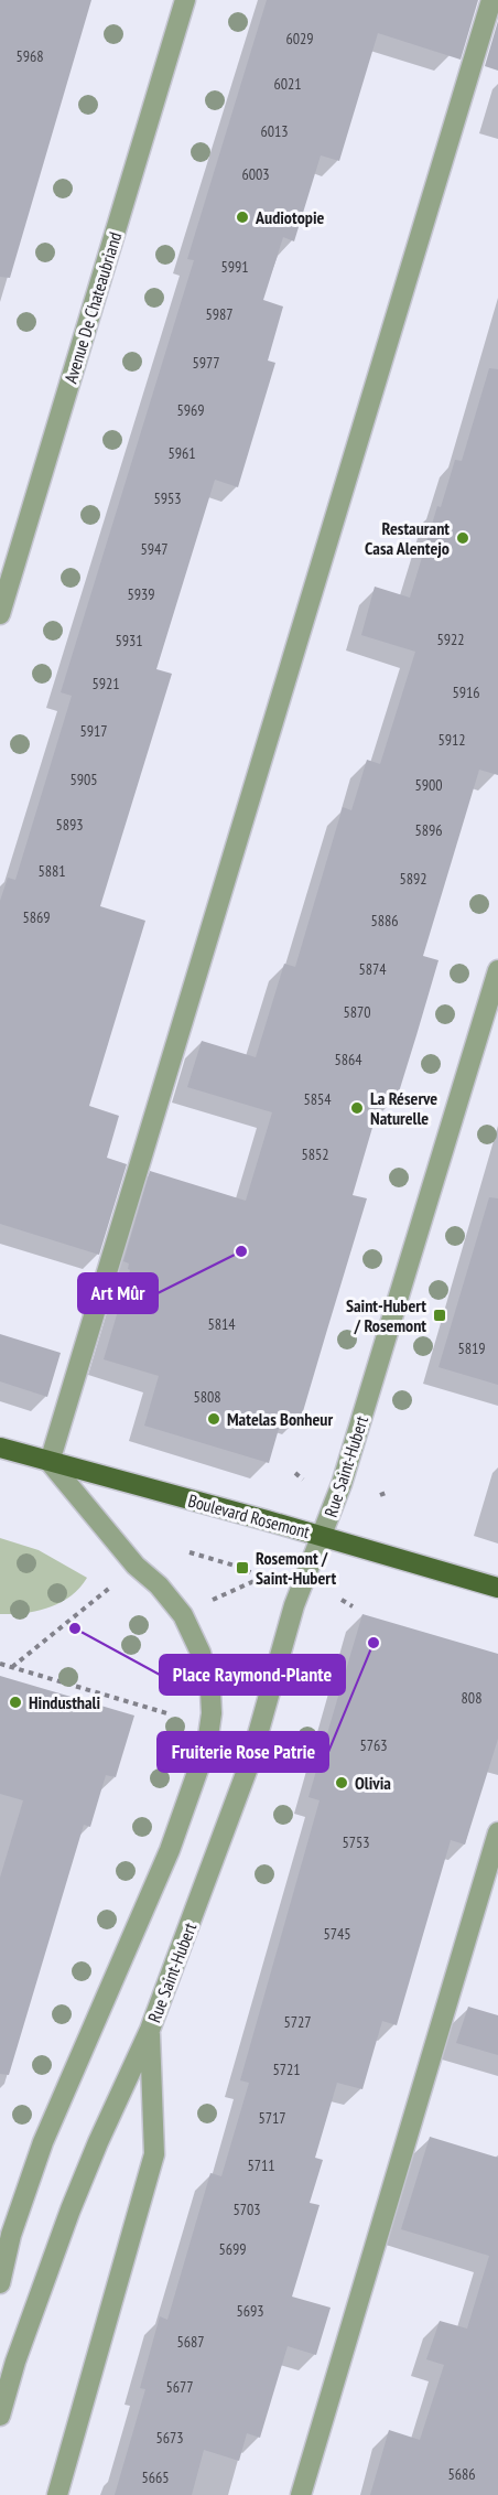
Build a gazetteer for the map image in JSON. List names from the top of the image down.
{
  "streets": {
    "main road": ["Boulevard Rosemont"],
    "street": ["Avenue De Chateaubriand", "Rue Saint-Hubert"]
  },
  "crossings": [
    ["Rue Saint-Hubert", "Boulevard Rosemont"]
  ],
  "places": {
    "other": [
      "Audiotopie",
      "Restaurant Casa Alentejo",
      "La Réserve Naturelle",
      "Art Mûr",
      "Matelas Bonheur",
      "Place Raymond-Plante",
      "Fruiterie Rose Patrie",
      "Hindusthali",
      "Olivia"
    ],
    "transit": ["Saint-Hubert / Rosemont", "Rosemont / Saint-Hubert"]
  },
  "house_numbers": [
    "6029",
    "5968",
    "6021",
    "6013",
    "6003",
    "5991",
    "5987",
    "5977",
    "5969",
    "5961",
    "5953",
    "5947",
    "5939",
    "5922",
    "5931",
    "5921",
    "5916",
    "5917",
    "5912",
    "5905",
    "5900",
    "5893",
    "5896",
    "5881",
    "5892",
    "5869",
    "5886",
    "5874",
    "5870",
    "5864",
    "5854",
    "5852",
    "5814",
    "5819",
    "5808",
    "808",
    "5763",
    "5753",
    "5745",
    "5727",
    "5721",
    "5717",
    "5711",
    "5703",
    "5699",
    "5693",
    "5687",
    "5677",
    "5673",
    "5686",
    "5665"
  ]
}
